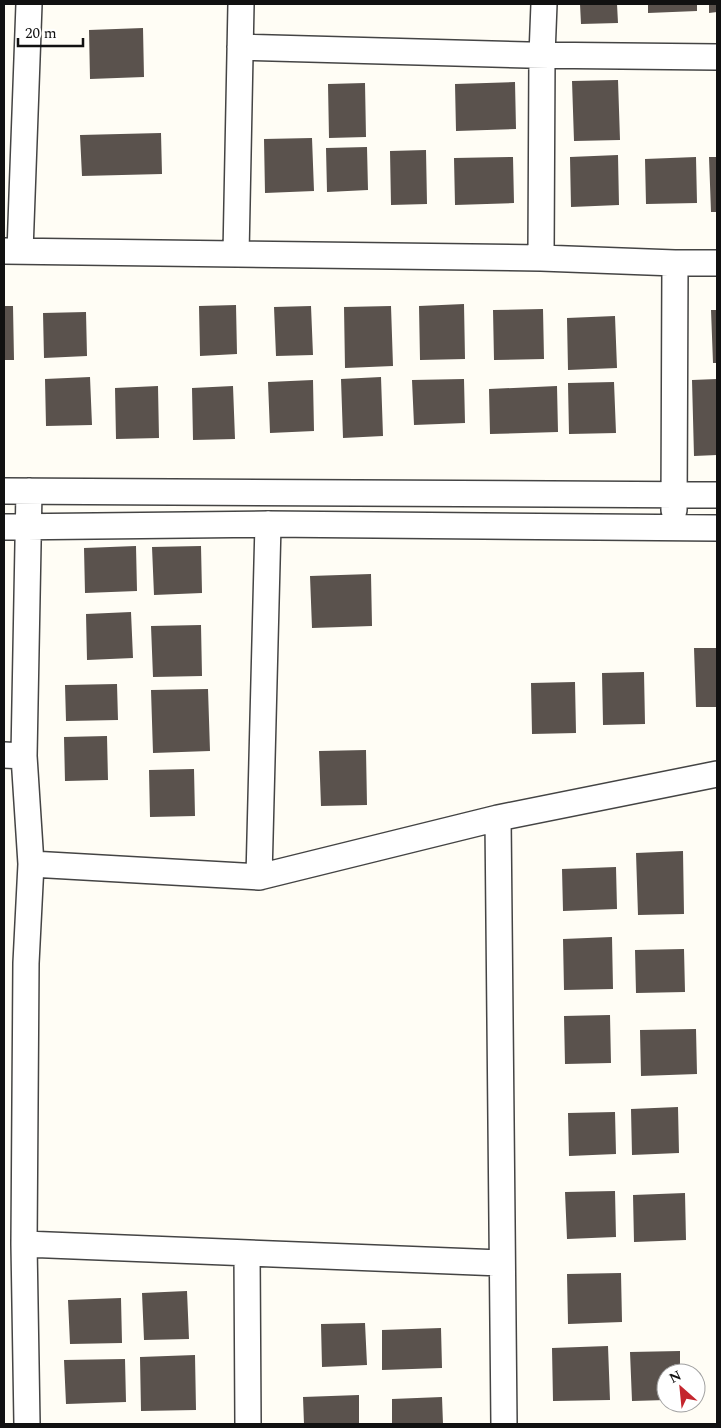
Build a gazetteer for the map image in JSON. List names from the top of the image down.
{
  "scale_bar": "20 m",
  "north": "top left"
}
